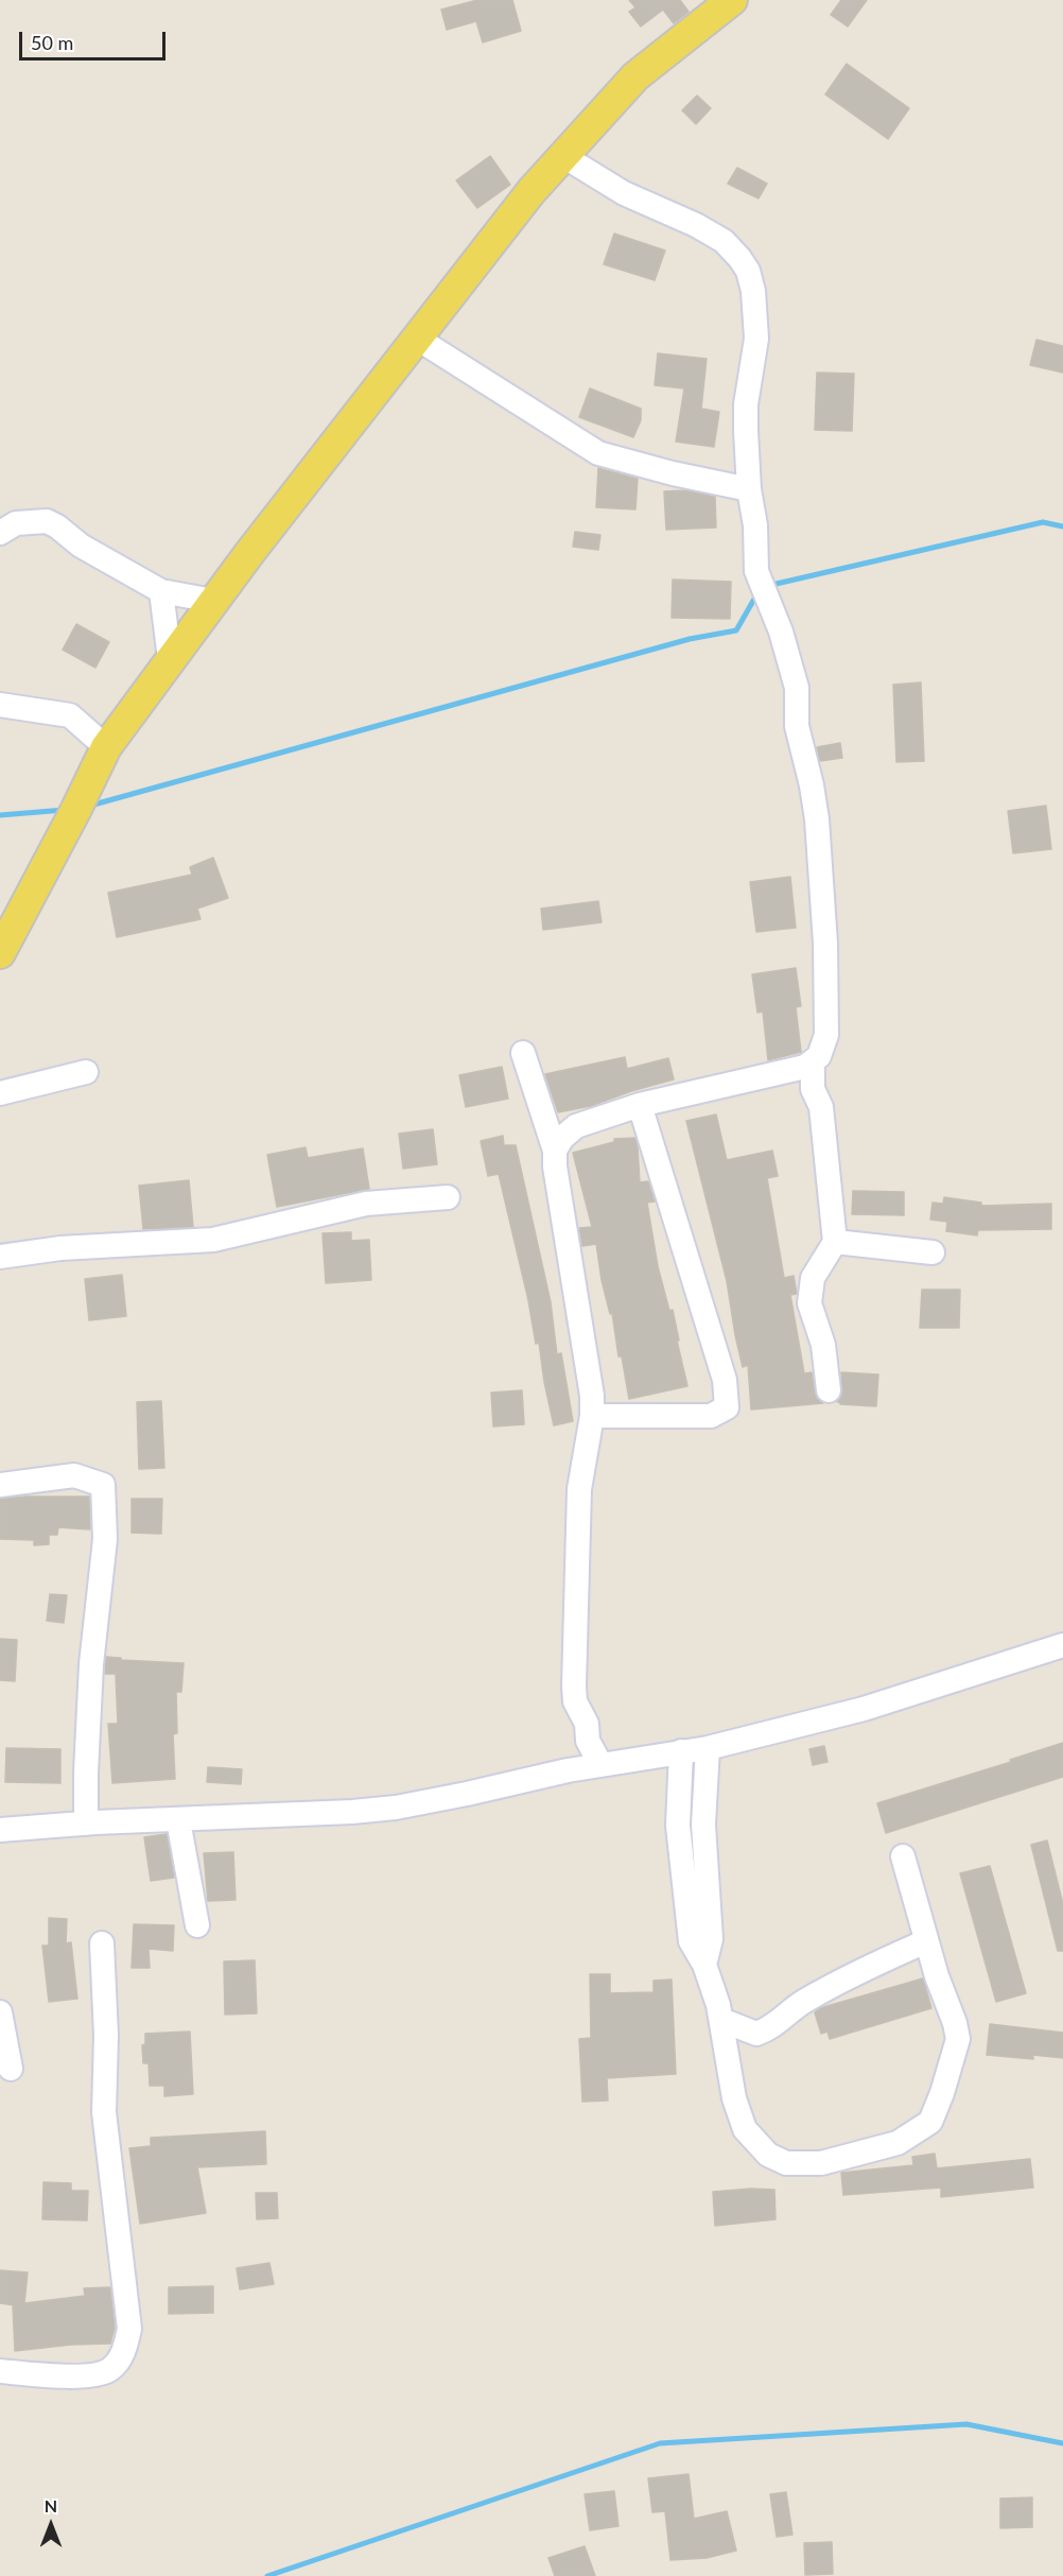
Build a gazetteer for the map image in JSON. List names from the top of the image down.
{
  "scale_bar": "50 m",
  "north": "top"
}
